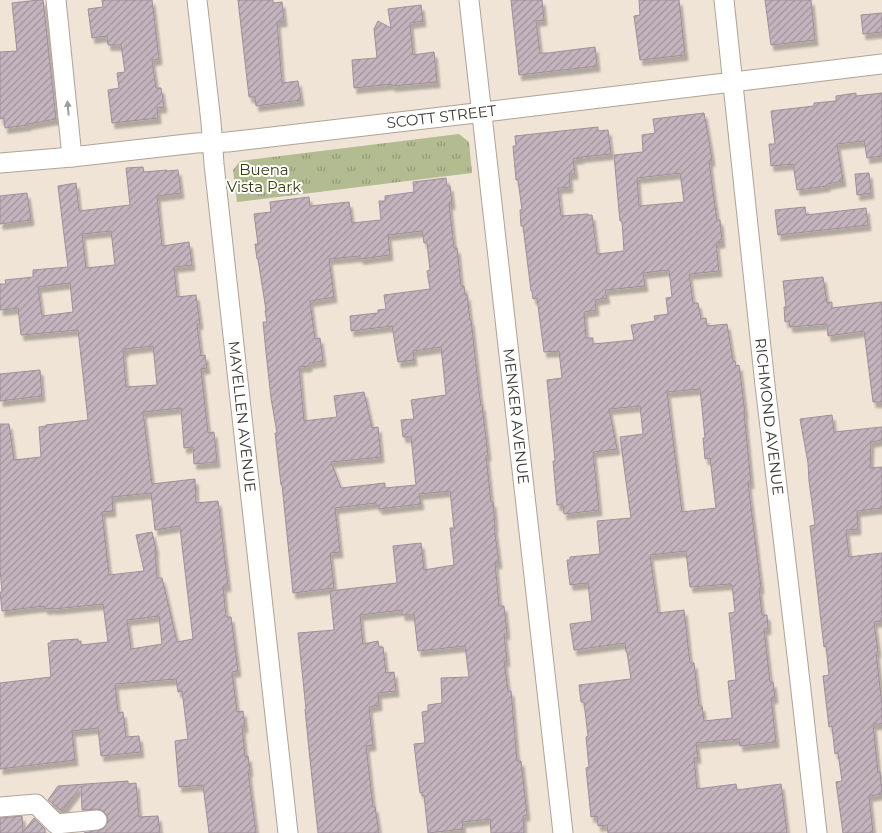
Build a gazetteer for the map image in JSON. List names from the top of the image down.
{
  "streets": {
    "street": [
      "SCOTT STREET",
      "MENKER AVENUE",
      "MAYELLEN AVENUE",
      "RICHMOND AVENUE"
    ]
  },
  "crossings": [
    ["SCOTT STREET", "MENKER AVENUE"],
    ["SCOTT STREET", "MAYELLEN AVENUE"],
    ["SCOTT STREET", "RICHMOND AVENUE"]
  ],
  "parks": ["Buena Vista Park"]
}
